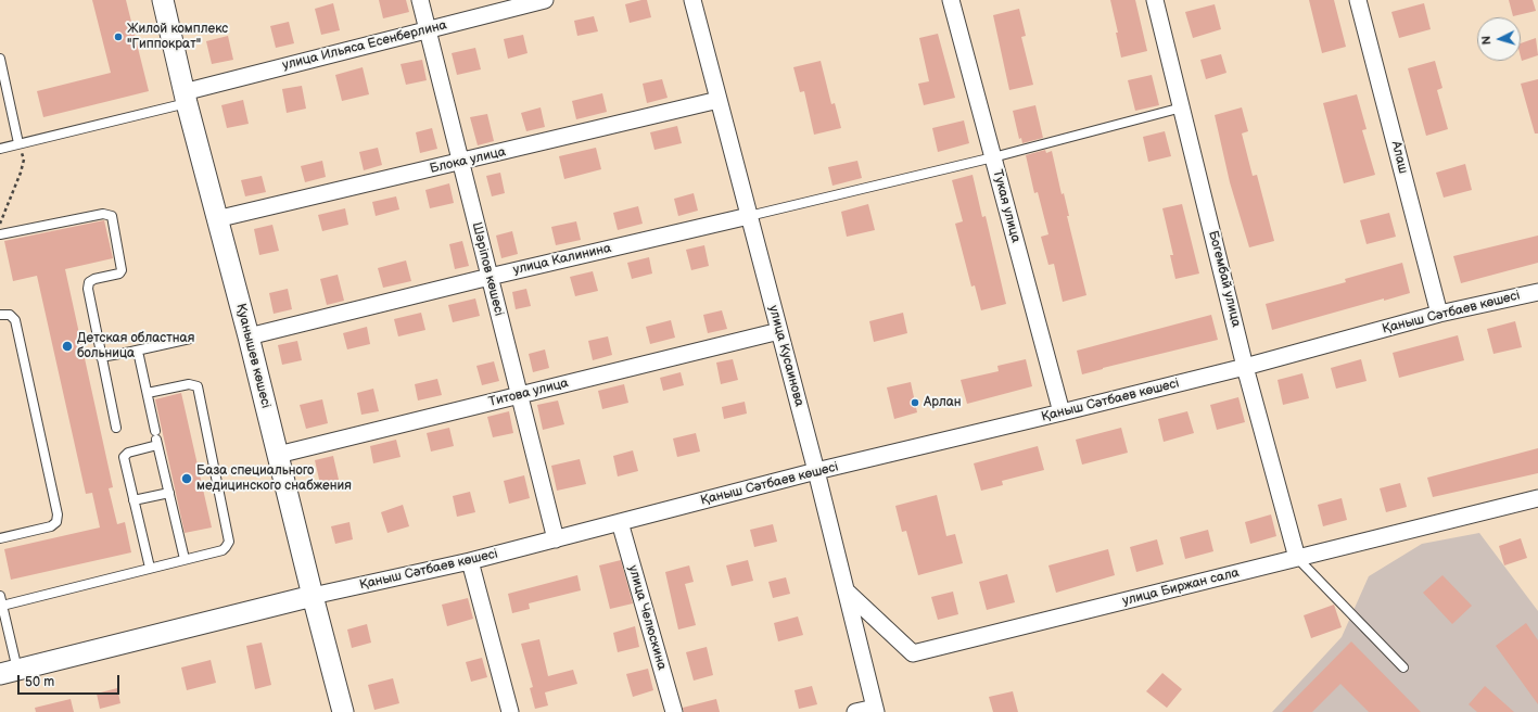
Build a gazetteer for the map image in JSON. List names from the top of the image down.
{
  "streets": {
    "street": [
      "улица Ильяса Есенберлина",
      "Алаш",
      "Блока улица",
      "Тукая улица",
      "улица Калинина",
      "Шәріпов көшесі",
      "Богембай улица",
      "Қаныш Сәтбаев көшесі",
      "Қуанышев көшесі",
      "улица Кусаинова",
      "Титова улица",
      "улица Биржан сала",
      "улица Челюскина"
    ]
  },
  "crossings": [
    ["улица Ильяса Есенберлина", "Шәріпов көшесі"],
    ["улица Ильяса Есенберлина", "Қуанышев көшесі"],
    ["Алаш", "Қаныш Сәтбаев көшесі"],
    ["Блока улица", "Шәріпов көшесі"],
    ["Блока улица", "Қуанышев көшесі"],
    ["Блока улица", "улица Кусаинова"],
    ["Тукая улица", "Қаныш Сәтбаев көшесі"],
    ["улица Калинина", "Шәріпов көшесі"],
    ["улица Калинина", "Қуанышев көшесі"],
    ["улица Калинина", "улица Кусаинова"],
    ["Шәріпов көшесі", "Қаныш Сәтбаев көшесі"],
    ["Шәріпов көшесі", "Титова улица"],
    ["Богембай улица", "Қаныш Сәтбаев көшесі"],
    ["Богембай улица", "улица Биржан сала"],
    ["Қаныш Сәтбаев көшесі", "Қуанышев көшесі"],
    ["Қаныш Сәтбаев көшесі", "улица Кусаинова"],
    ["Қаныш Сәтбаев көшесі", "улица Челюскина"],
    ["Қуанышев көшесі", "Титова улица"],
    ["улица Кусаинова", "Титова улица"],
    ["улица Кусаинова", "улица Биржан сала"]
  ],
  "places": [
    "Жилой комплекс \"Гиппократ\"",
    "Детская областная больница",
    "Арлан",
    "База специального медицинского снабжения"
  ],
  "scale_bar": "50 m",
  "north": "left"
}
